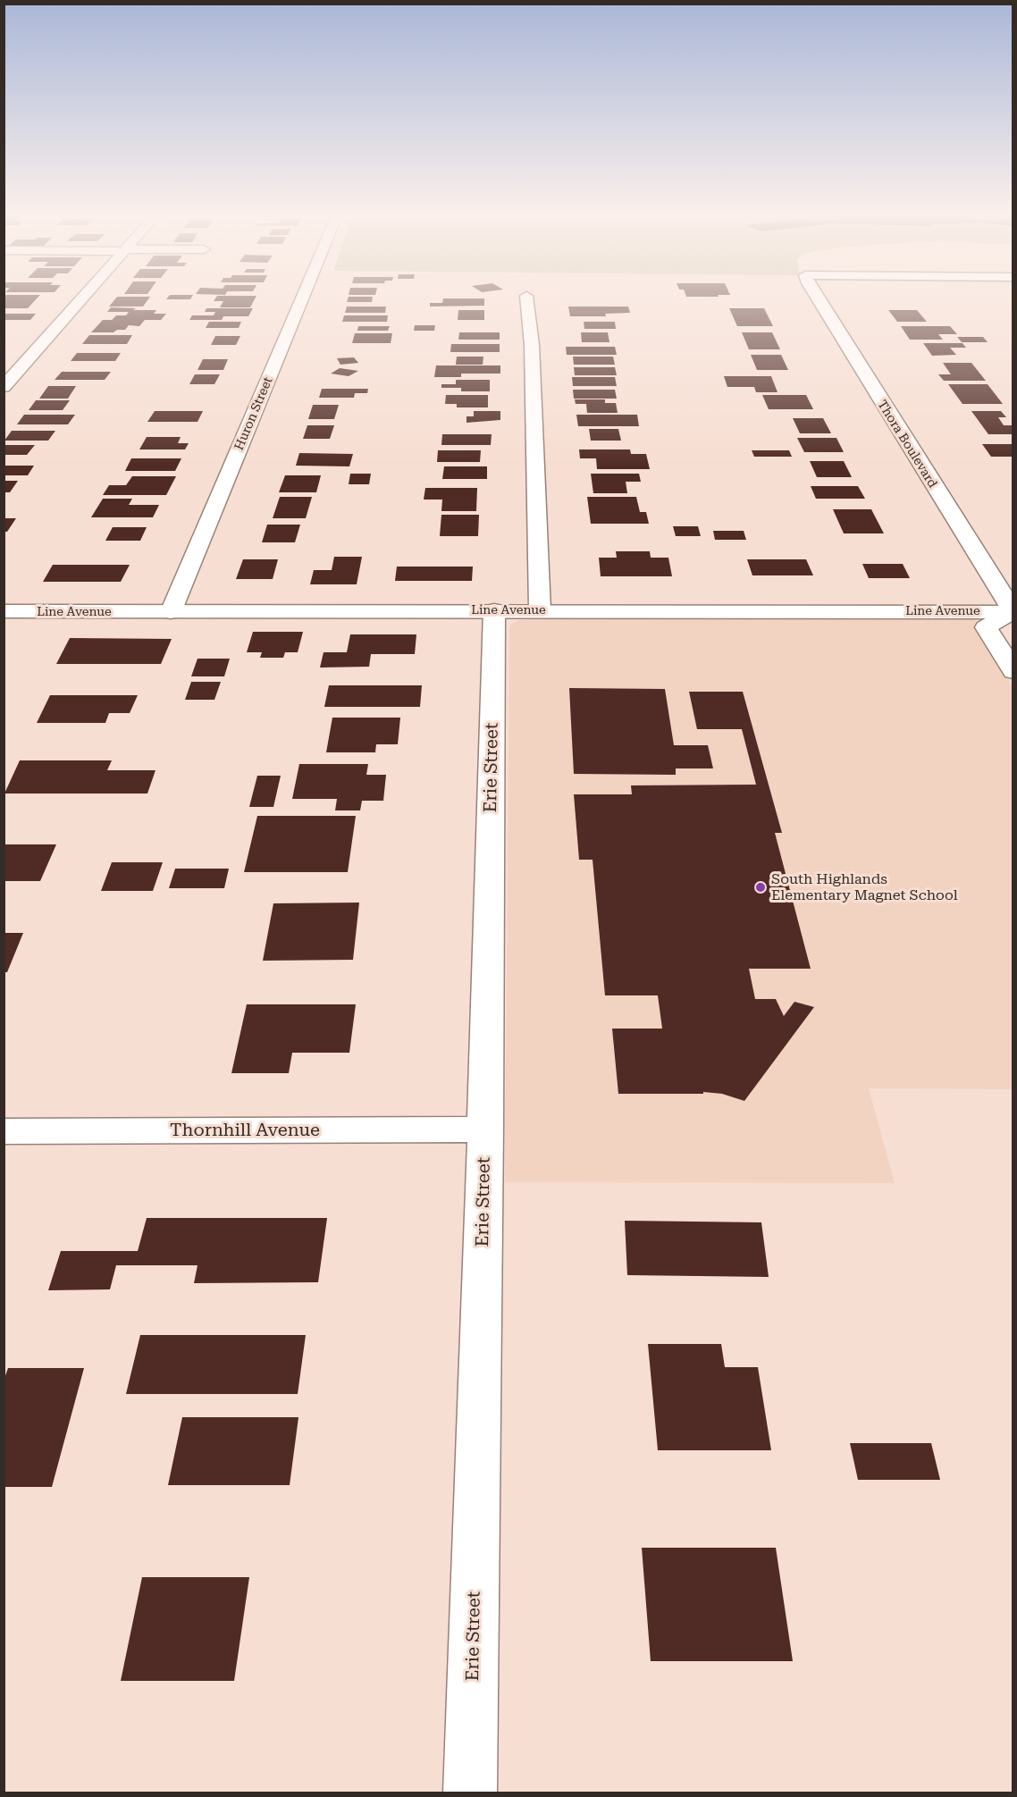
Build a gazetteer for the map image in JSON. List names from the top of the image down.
{
  "streets": {
    "street": [
      "Huron Street",
      "Thora Boulevard",
      "Line Avenue",
      "Erie Street",
      "Thornhill Avenue"
    ]
  },
  "crossings": [
    ["Huron Street", "Line Avenue"],
    ["Thora Boulevard", "Line Avenue"],
    ["Line Avenue", "Erie Street"],
    ["Erie Street", "Thornhill Avenue"]
  ],
  "places": ["South Highlands Elementary Magnet School"]
}
